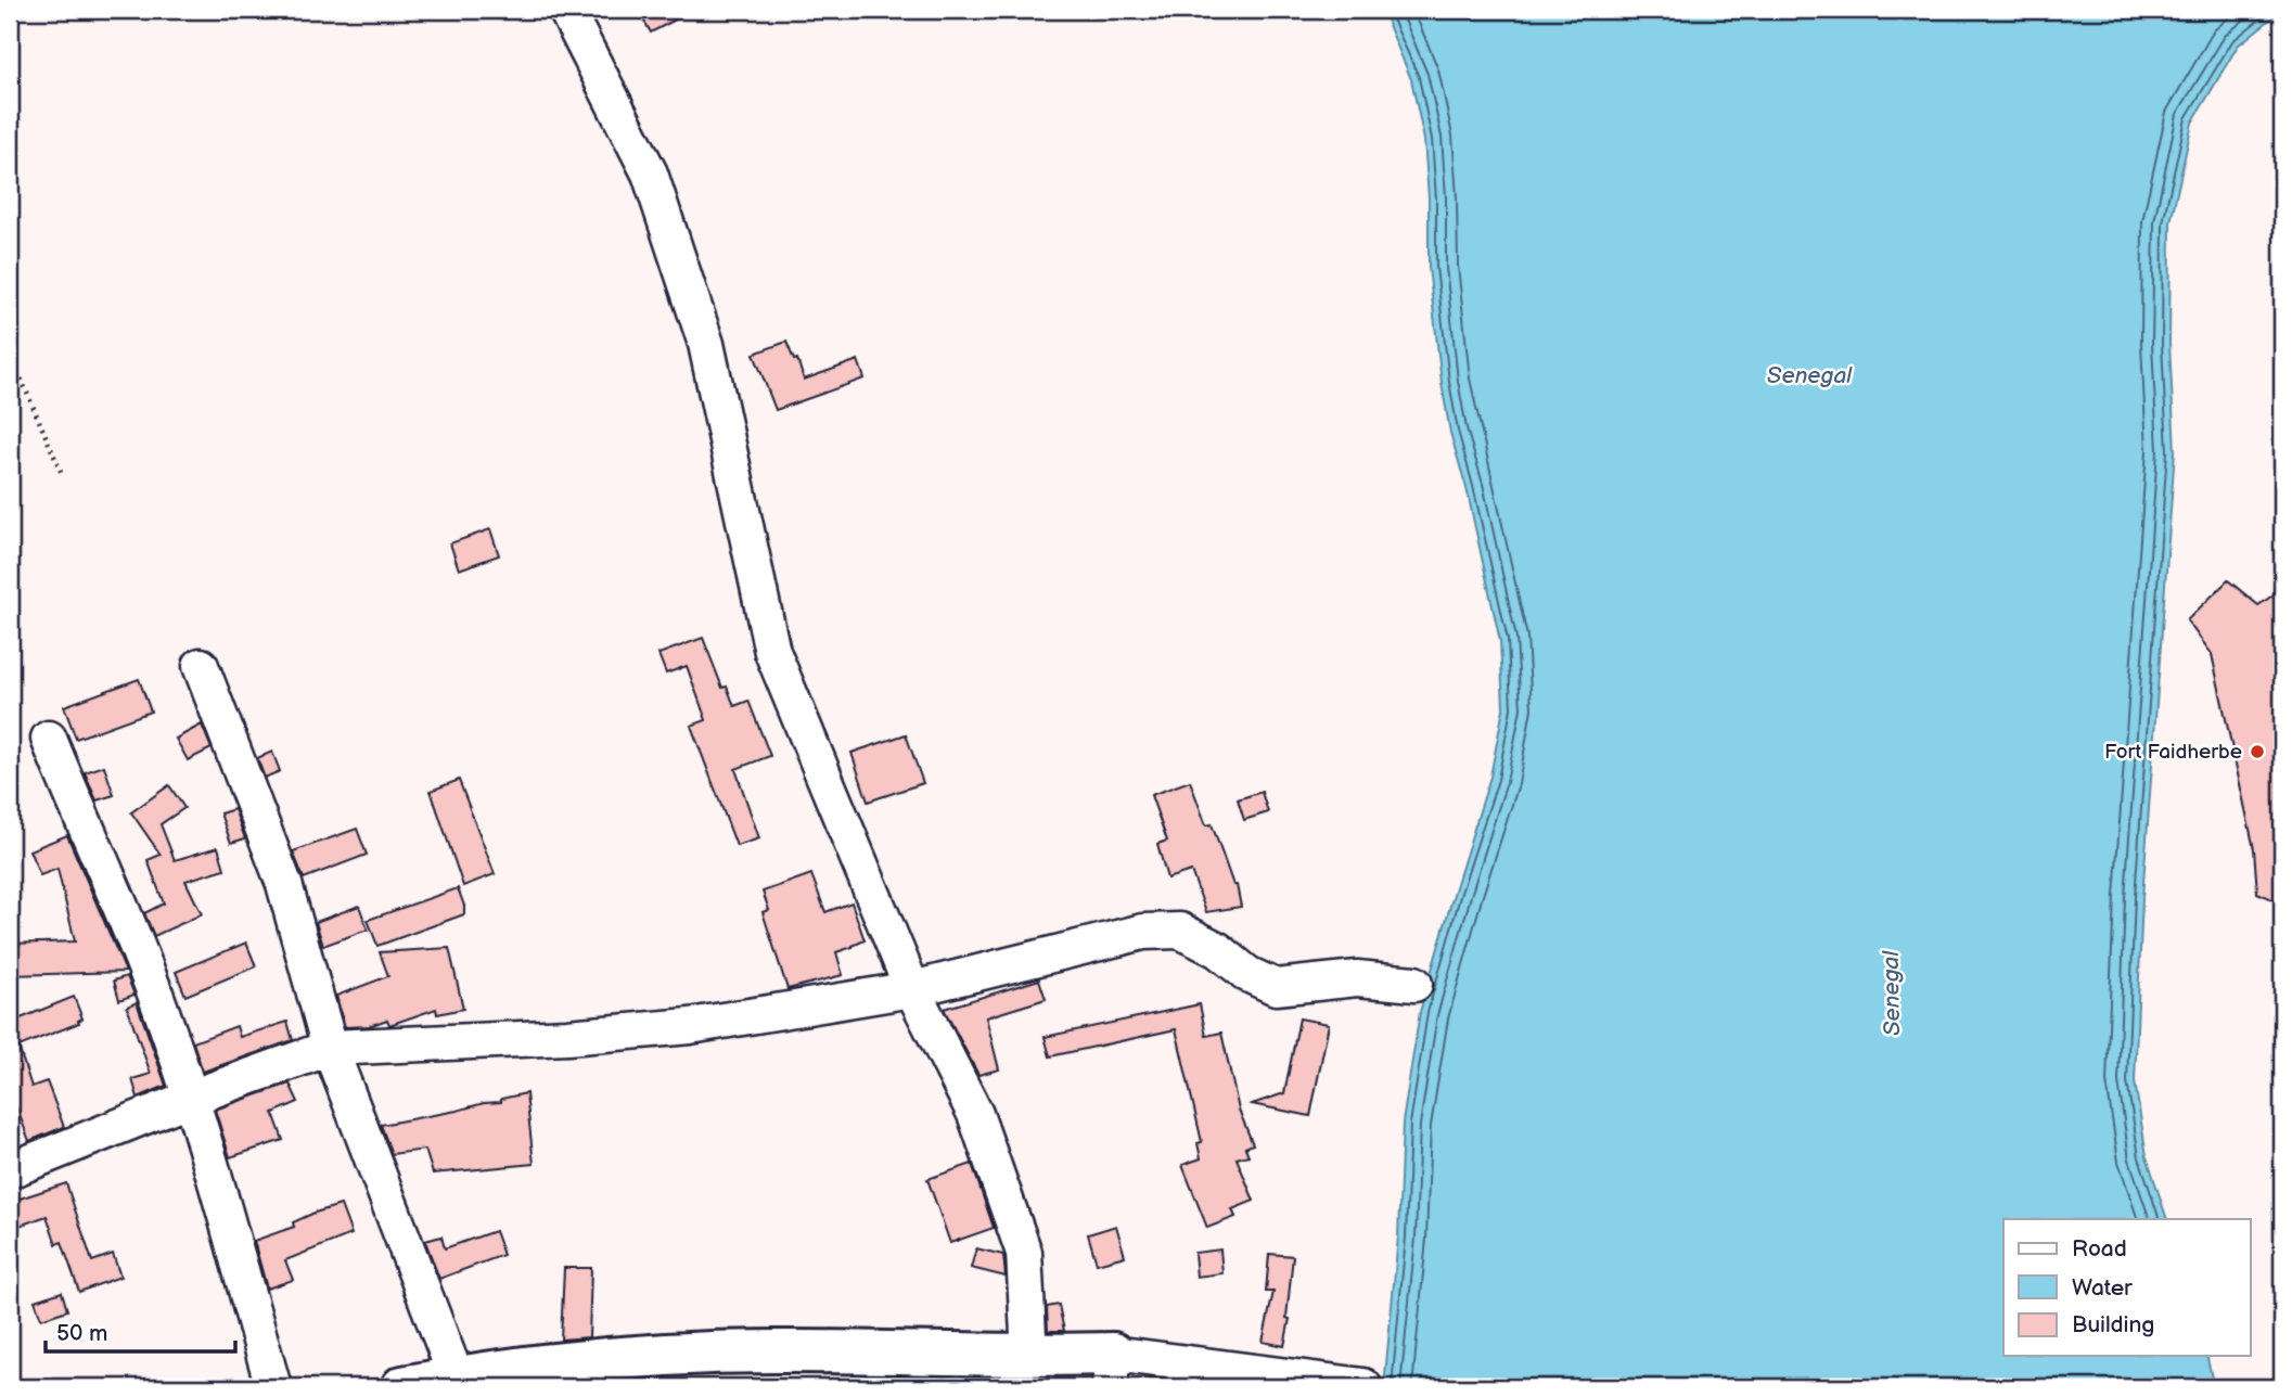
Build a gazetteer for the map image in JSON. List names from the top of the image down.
{
  "water": ["Senegal"],
  "places": ["Fort Faidherbe"],
  "legend": ["Road", "Water", "Building"],
  "scale_bar": "50 m"
}
